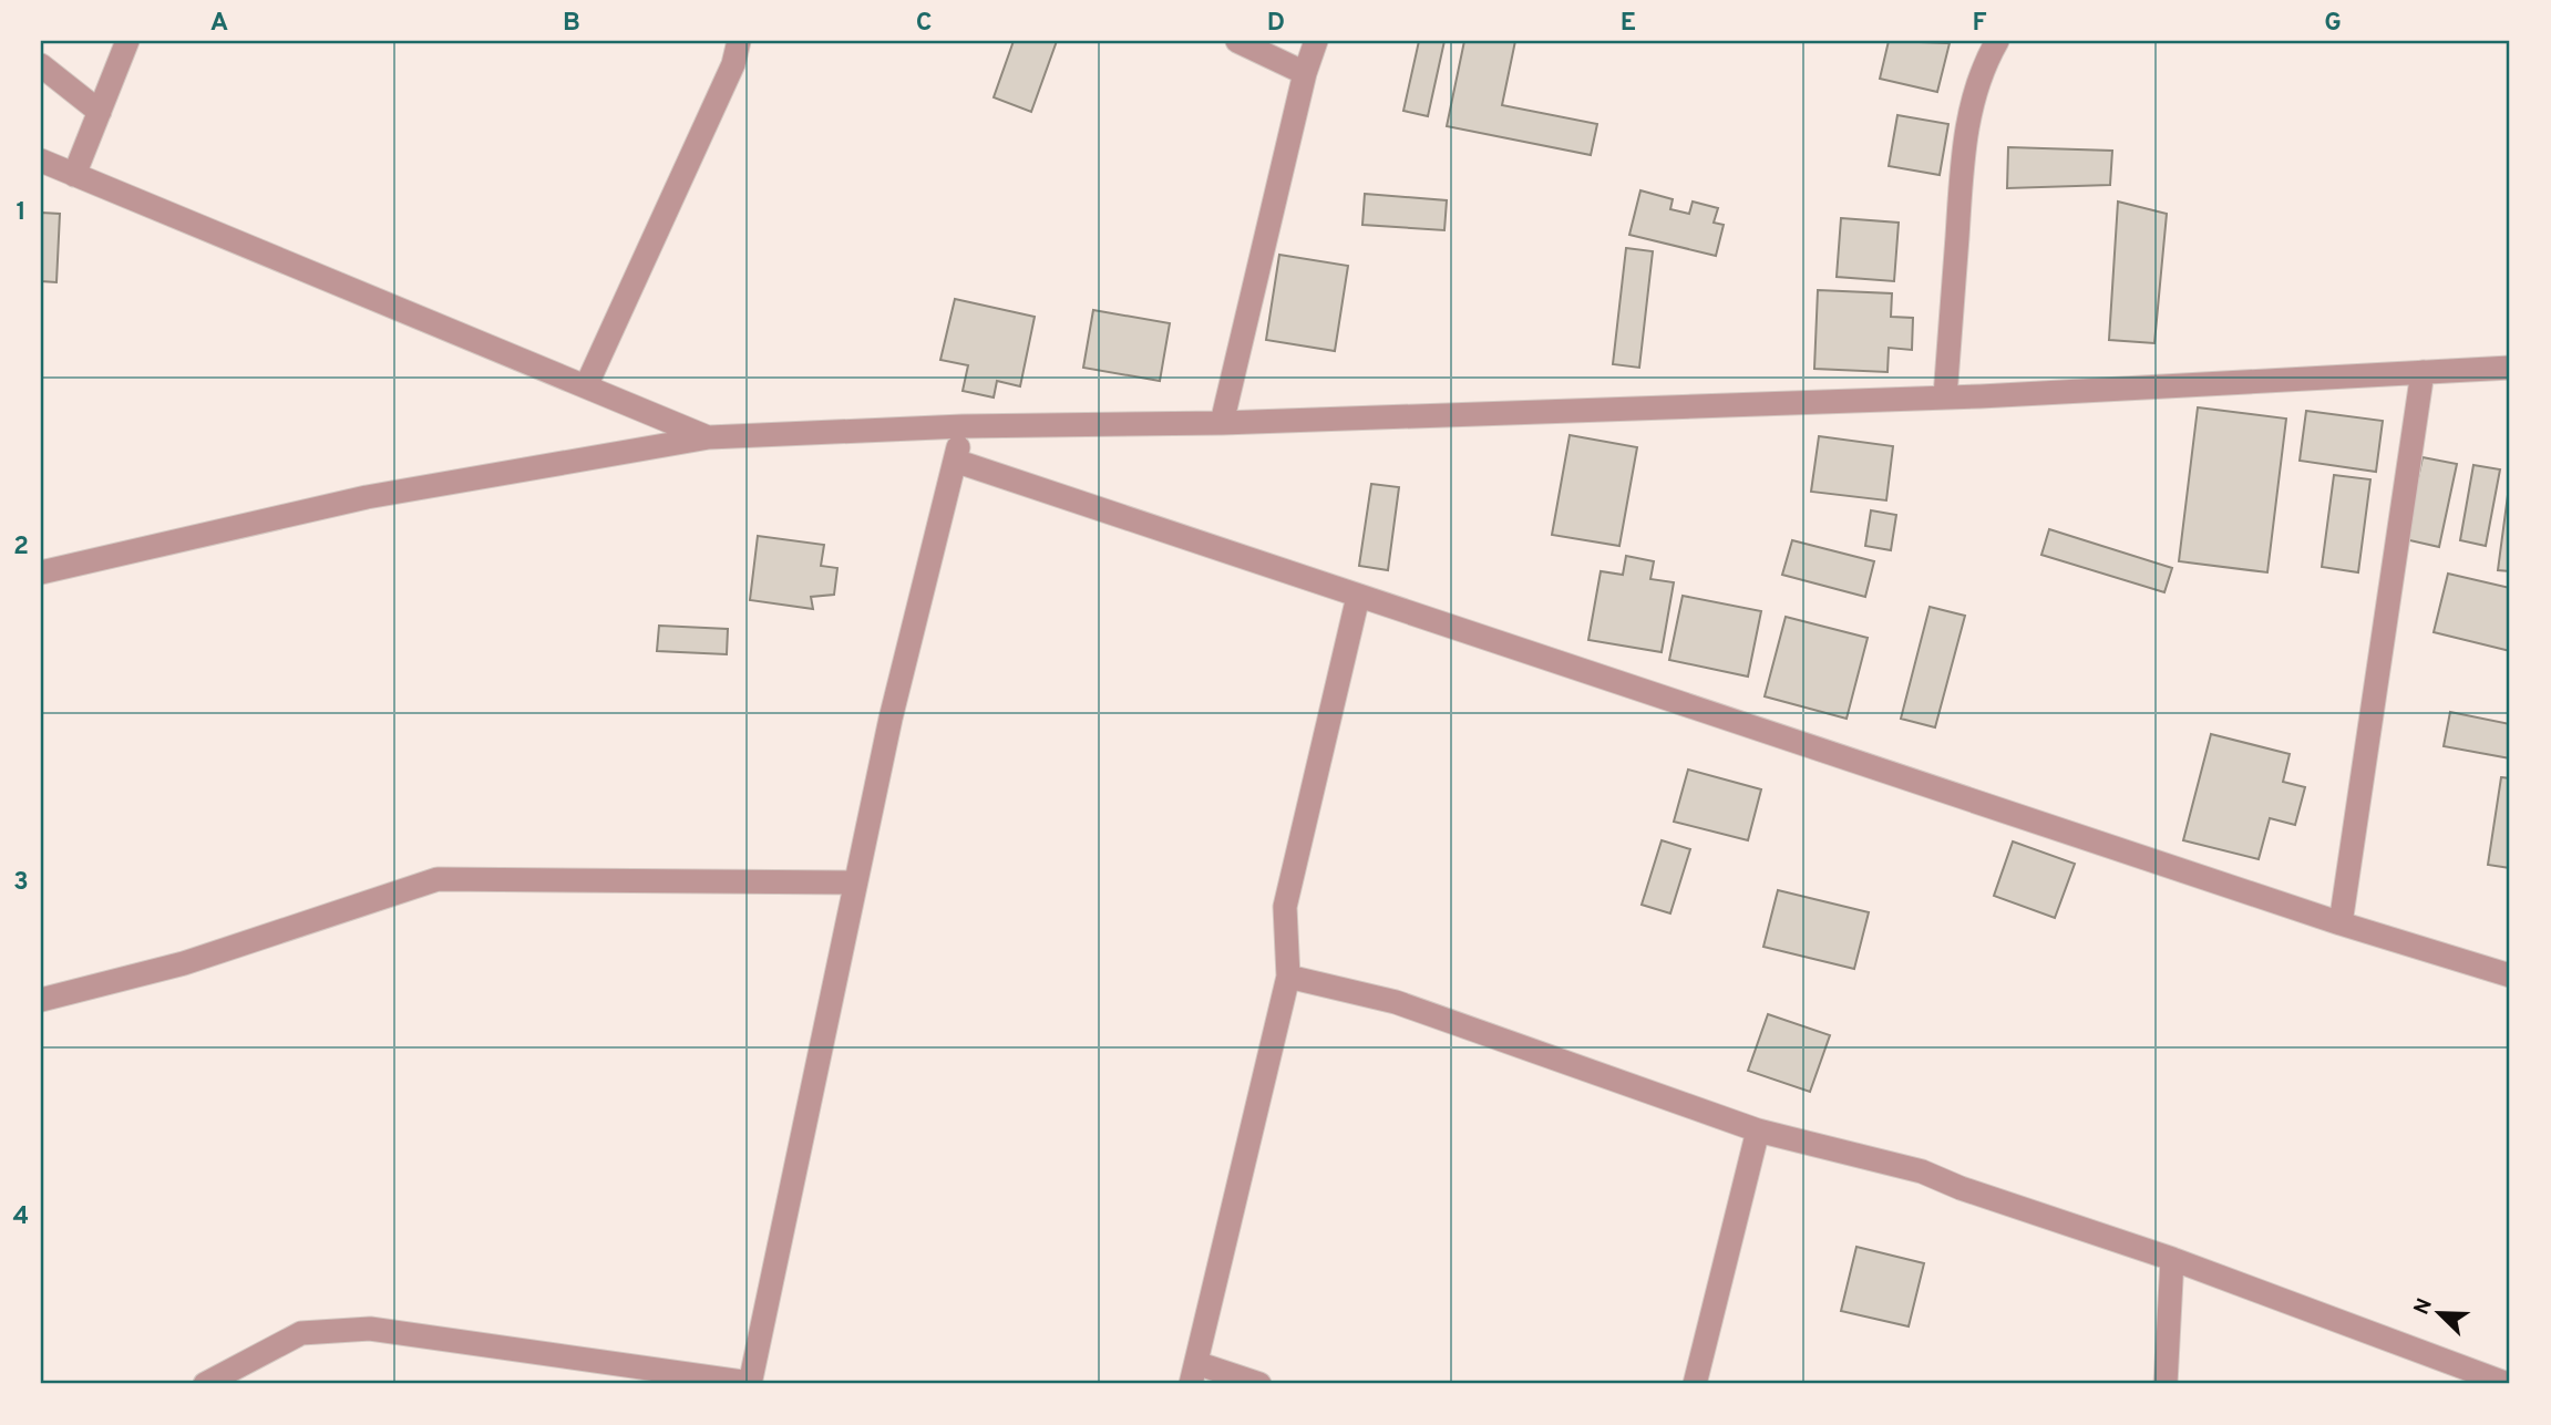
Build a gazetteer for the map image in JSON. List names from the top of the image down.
{
  "north": "top left",
  "grid": {
    "columns": [
      "A",
      "B",
      "C",
      "D",
      "E",
      "F",
      "G"
    ],
    "rows": [
      "1",
      "2",
      "3",
      "4"
    ]
  }
}
